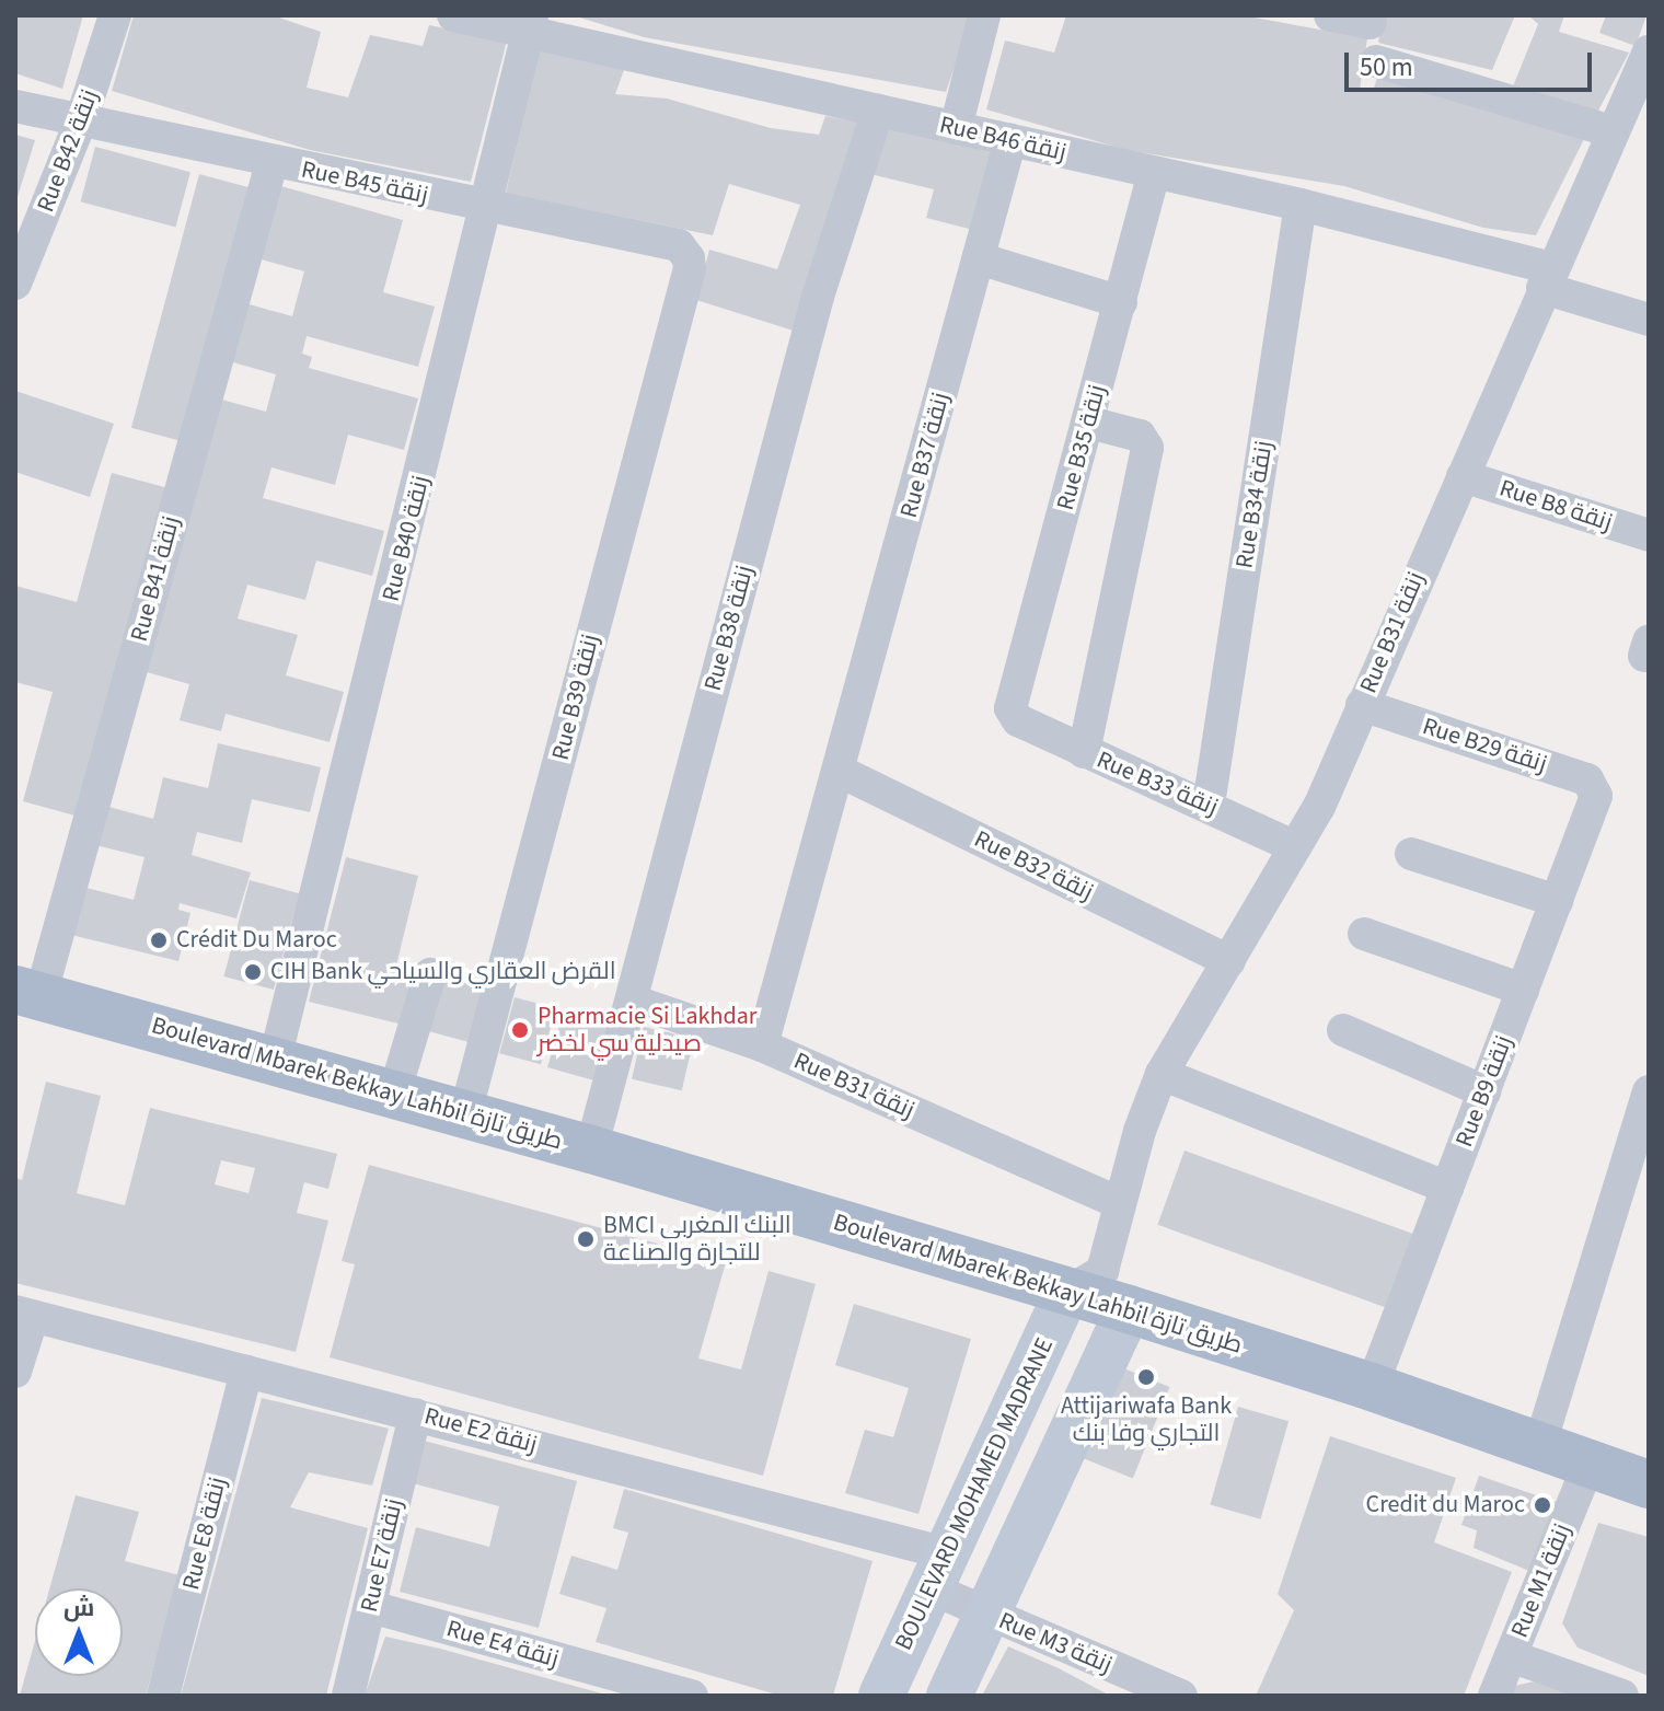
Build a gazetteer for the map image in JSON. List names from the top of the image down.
{
  "streets": {
    "main road": ["Boulevard Mbarek Bekkay Lahbil طريق تازة"],
    "street": [
      "Rue B46 زنقة",
      "Rue B42 زنقة",
      "Rue B45 زنقة",
      "Rue B35 زنقة",
      "Rue B37 زنقة",
      "Rue B34 زنقة",
      "Rue B8 زنقة",
      "Rue B40 زنقة",
      "Rue B41 زنقة",
      "Rue B38 زنقة",
      "Rue B31 زنقة",
      "Rue B39 زنقة",
      "Rue B29 زنقة",
      "Rue B33 زنقة",
      "Rue B32 زنقة",
      "Rue B9 زنقة",
      "Rue E2 زنقة",
      "BOULEVARD MOHAMED MADRANE",
      "Rue E8 زنقة",
      "Rue E7 زنقة",
      "Rue M1 زنقة",
      "Rue M3 زنقة",
      "Rue E4 زنقة"
    ]
  },
  "crossings": [
    ["Rue B46 زنقة", "Rue B35 زنقة"],
    ["Rue B46 زنقة", "Rue B37 زنقة"],
    ["Rue B46 زنقة", "Rue B34 زنقة"],
    ["Rue B46 زنقة", "Rue B40 زنقة"],
    ["Rue B46 زنقة", "Rue B38 زنقة"],
    ["Rue B46 زنقة", "Rue B31 زنقة"],
    ["Rue B42 زنقة", "Rue B45 زنقة"],
    ["Rue B45 زنقة", "Rue B40 زنقة"],
    ["Rue B45 زنقة", "Rue B41 زنقة"],
    ["Rue B45 زنقة", "Rue B39 زنقة"],
    ["Rue B35 زنقة", "Rue B33 زنقة"],
    ["Rue B37 زنقة", "Rue B31 زنقة"],
    ["Rue B37 زنقة", "Rue B32 زنقة"],
    ["Rue B34 زنقة", "Rue B33 زنقة"],
    ["Rue B8 زنقة", "Rue B31 زنقة"],
    ["Rue B40 زنقة", "Boulevard Mbarek Bekkay Lahbil طريق تازة"],
    ["Rue B41 زنقة", "Boulevard Mbarek Bekkay Lahbil طريق تازة"],
    ["Rue B38 زنقة", "Rue B31 زنقة"],
    ["Rue B38 زنقة", "Boulevard Mbarek Bekkay Lahbil طريق تازة"],
    ["Rue B31 زنقة", "Rue B29 زنقة"],
    ["Rue B31 زنقة", "Rue B33 زنقة"],
    ["Rue B31 زنقة", "Rue B32 زنقة"],
    ["Rue B31 زنقة", "Boulevard Mbarek Bekkay Lahbil طريق تازة"],
    ["Rue B31 زنقة", "BOULEVARD MOHAMED MADRANE"],
    ["Rue B39 زنقة", "Boulevard Mbarek Bekkay Lahbil طريق تازة"],
    ["Rue B29 زنقة", "Rue B9 زنقة"],
    ["Boulevard Mbarek Bekkay Lahbil طريق تازة", "Rue B9 زنقة"],
    ["Boulevard Mbarek Bekkay Lahbil طريق تازة", "BOULEVARD MOHAMED MADRANE"],
    ["Boulevard Mbarek Bekkay Lahbil طريق تازة", "Rue M1 زنقة"],
    ["Rue E2 زنقة", "BOULEVARD MOHAMED MADRANE"],
    ["Rue E2 زنقة", "Rue E8 زنقة"],
    ["Rue E2 زنقة", "Rue E7 زنقة"],
    ["Rue E2 زنقة", "Rue M3 زنقة"],
    ["BOULEVARD MOHAMED MADRANE", "Rue M3 زنقة"],
    ["Rue E7 زنقة", "Rue E4 زنقة"]
  ],
  "places": [
    "Crédit Du Maroc",
    "CIH Bank القرض العقاري والسياحي",
    "Pharmacie Si Lakhdar صيدلية سي لخضر",
    "BMCI البنك المغربي للتجارة والصناعة",
    "Attijariwafa Bank التجاري وفا بنك",
    "Credit du Maroc"
  ],
  "scale_bar": "50 m",
  "north": "top"
}
